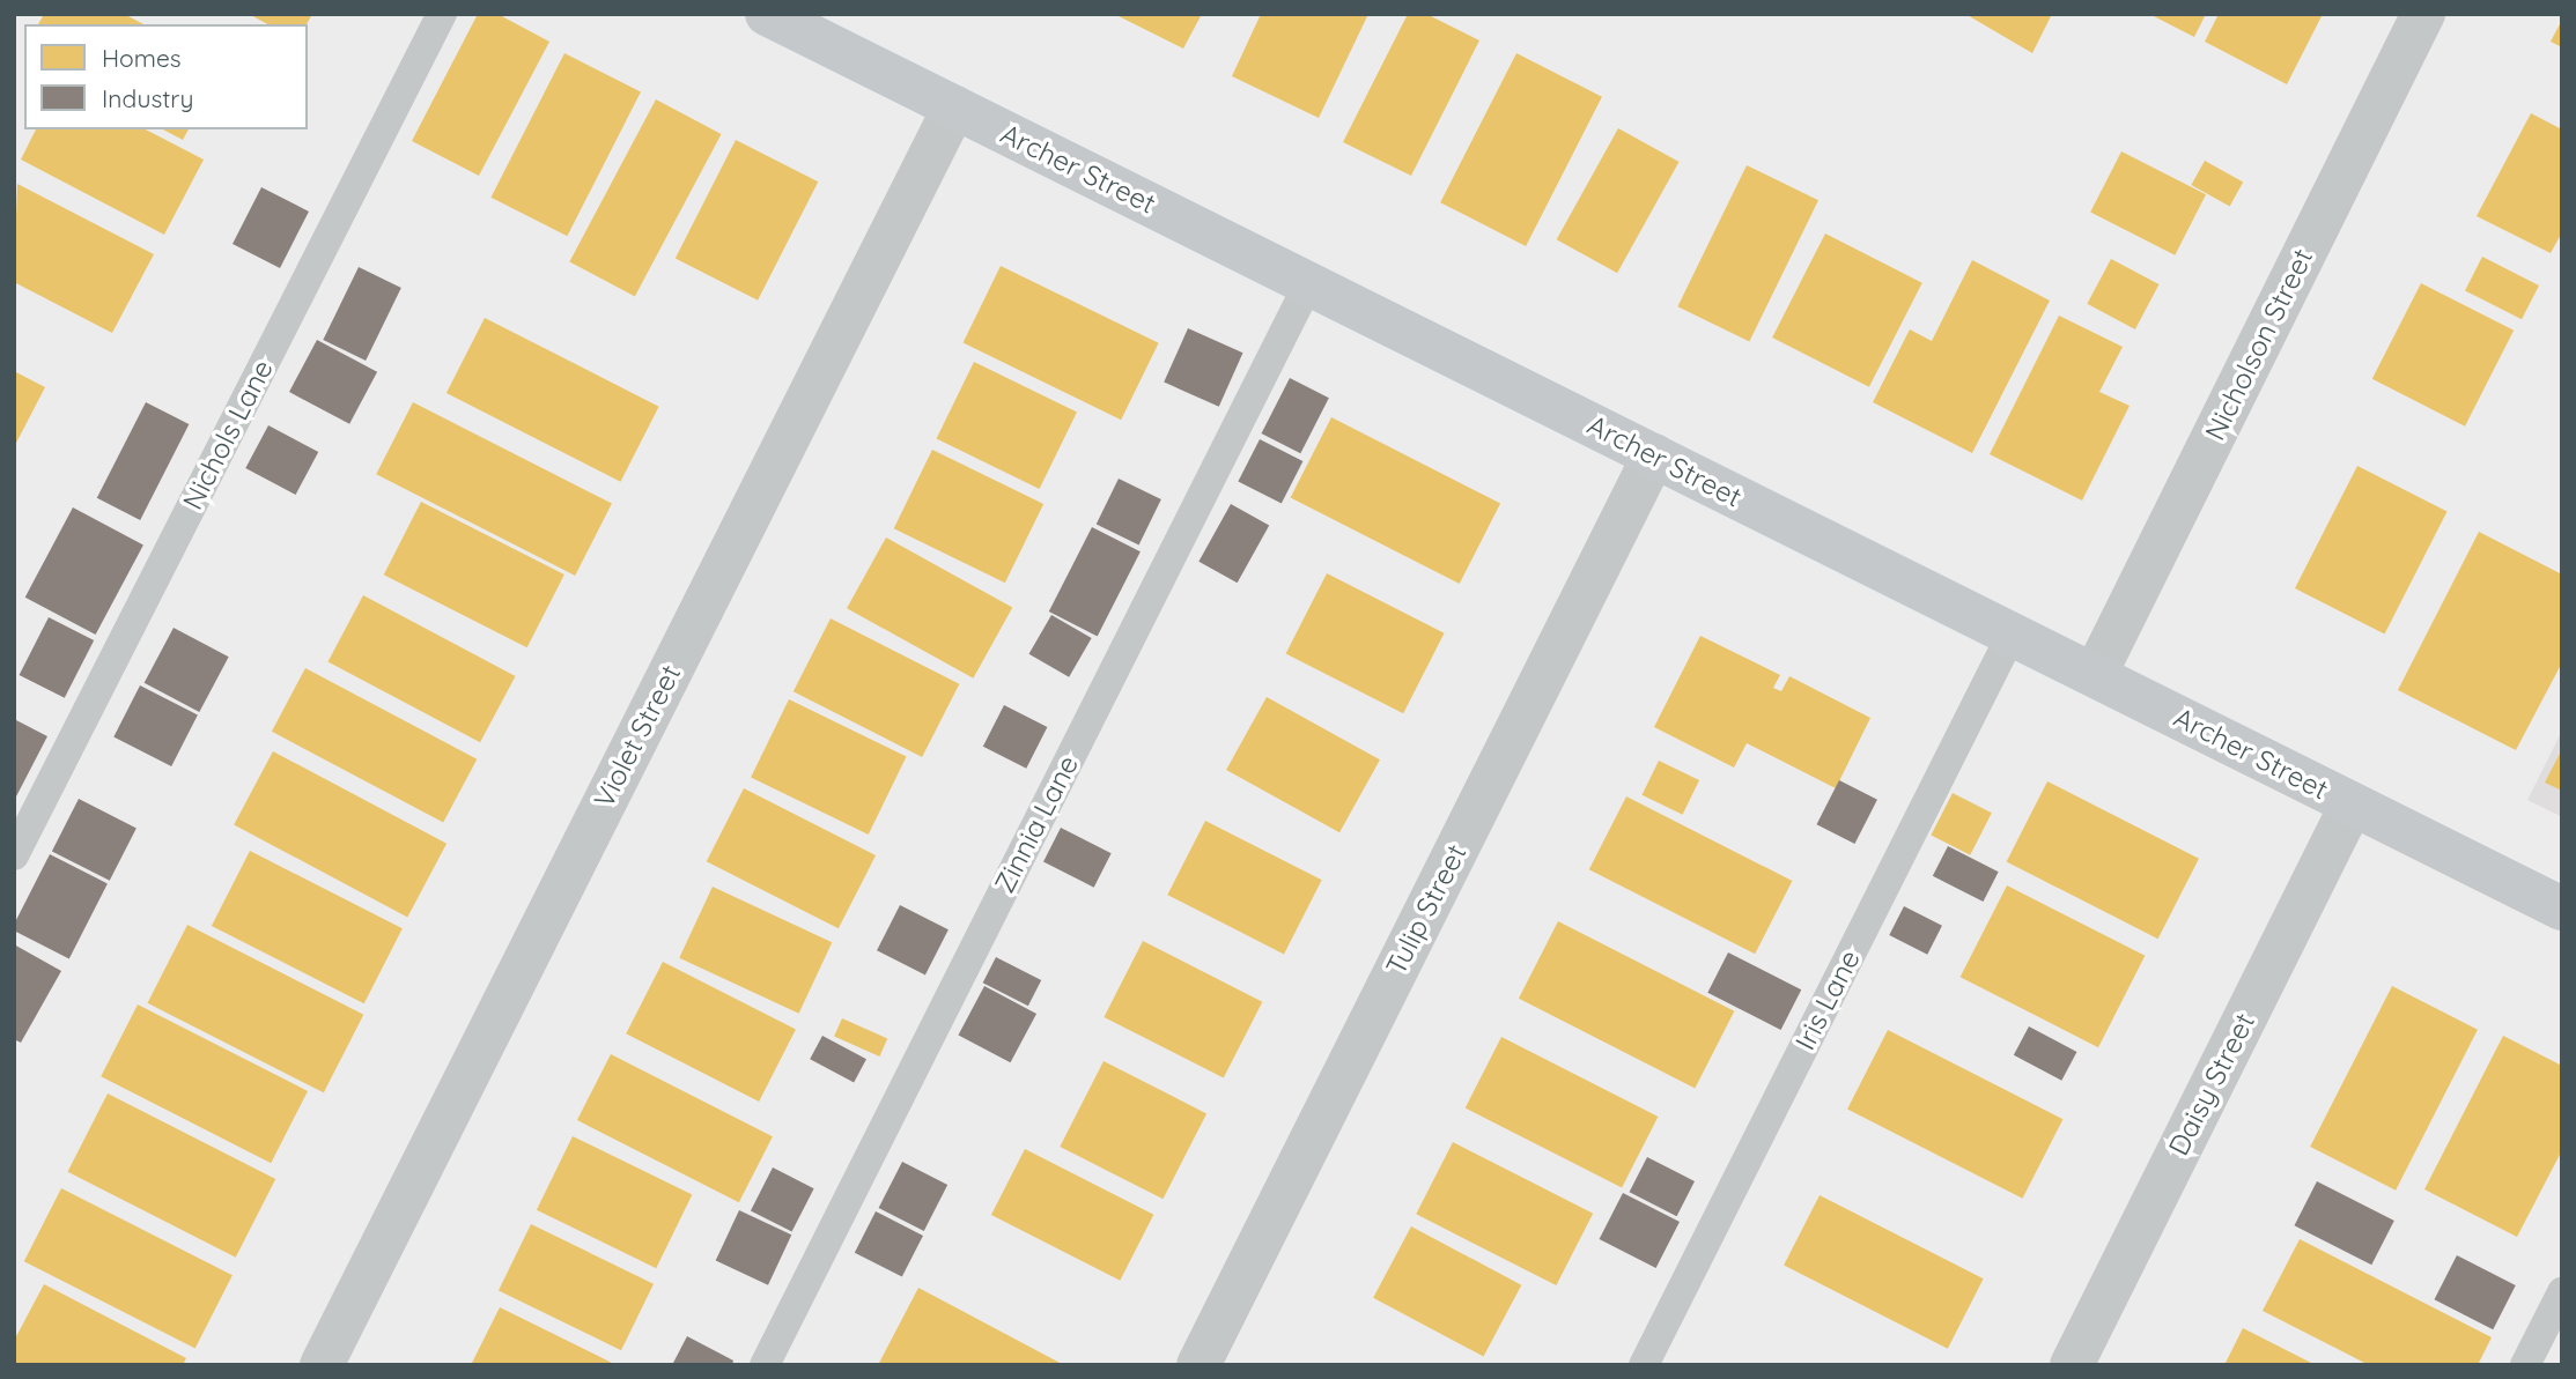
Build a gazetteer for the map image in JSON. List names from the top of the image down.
{
  "streets": {
    "main road": ["Archer Street"],
    "street": [
      "Nicholson Street",
      "Violet Street",
      "Tulip Street",
      "Daisy Street"
    ],
    "lane": ["Nichols Lane", "Zinnia Lane", "Iris Lane"]
  },
  "crossings": [
    ["Archer Street", "Nicholson Street"],
    ["Archer Street", "Violet Street"],
    ["Archer Street", "Zinnia Lane"],
    ["Archer Street", "Tulip Street"],
    ["Archer Street", "Iris Lane"],
    ["Archer Street", "Daisy Street"]
  ],
  "legend": ["Homes", "Industry"]
}
